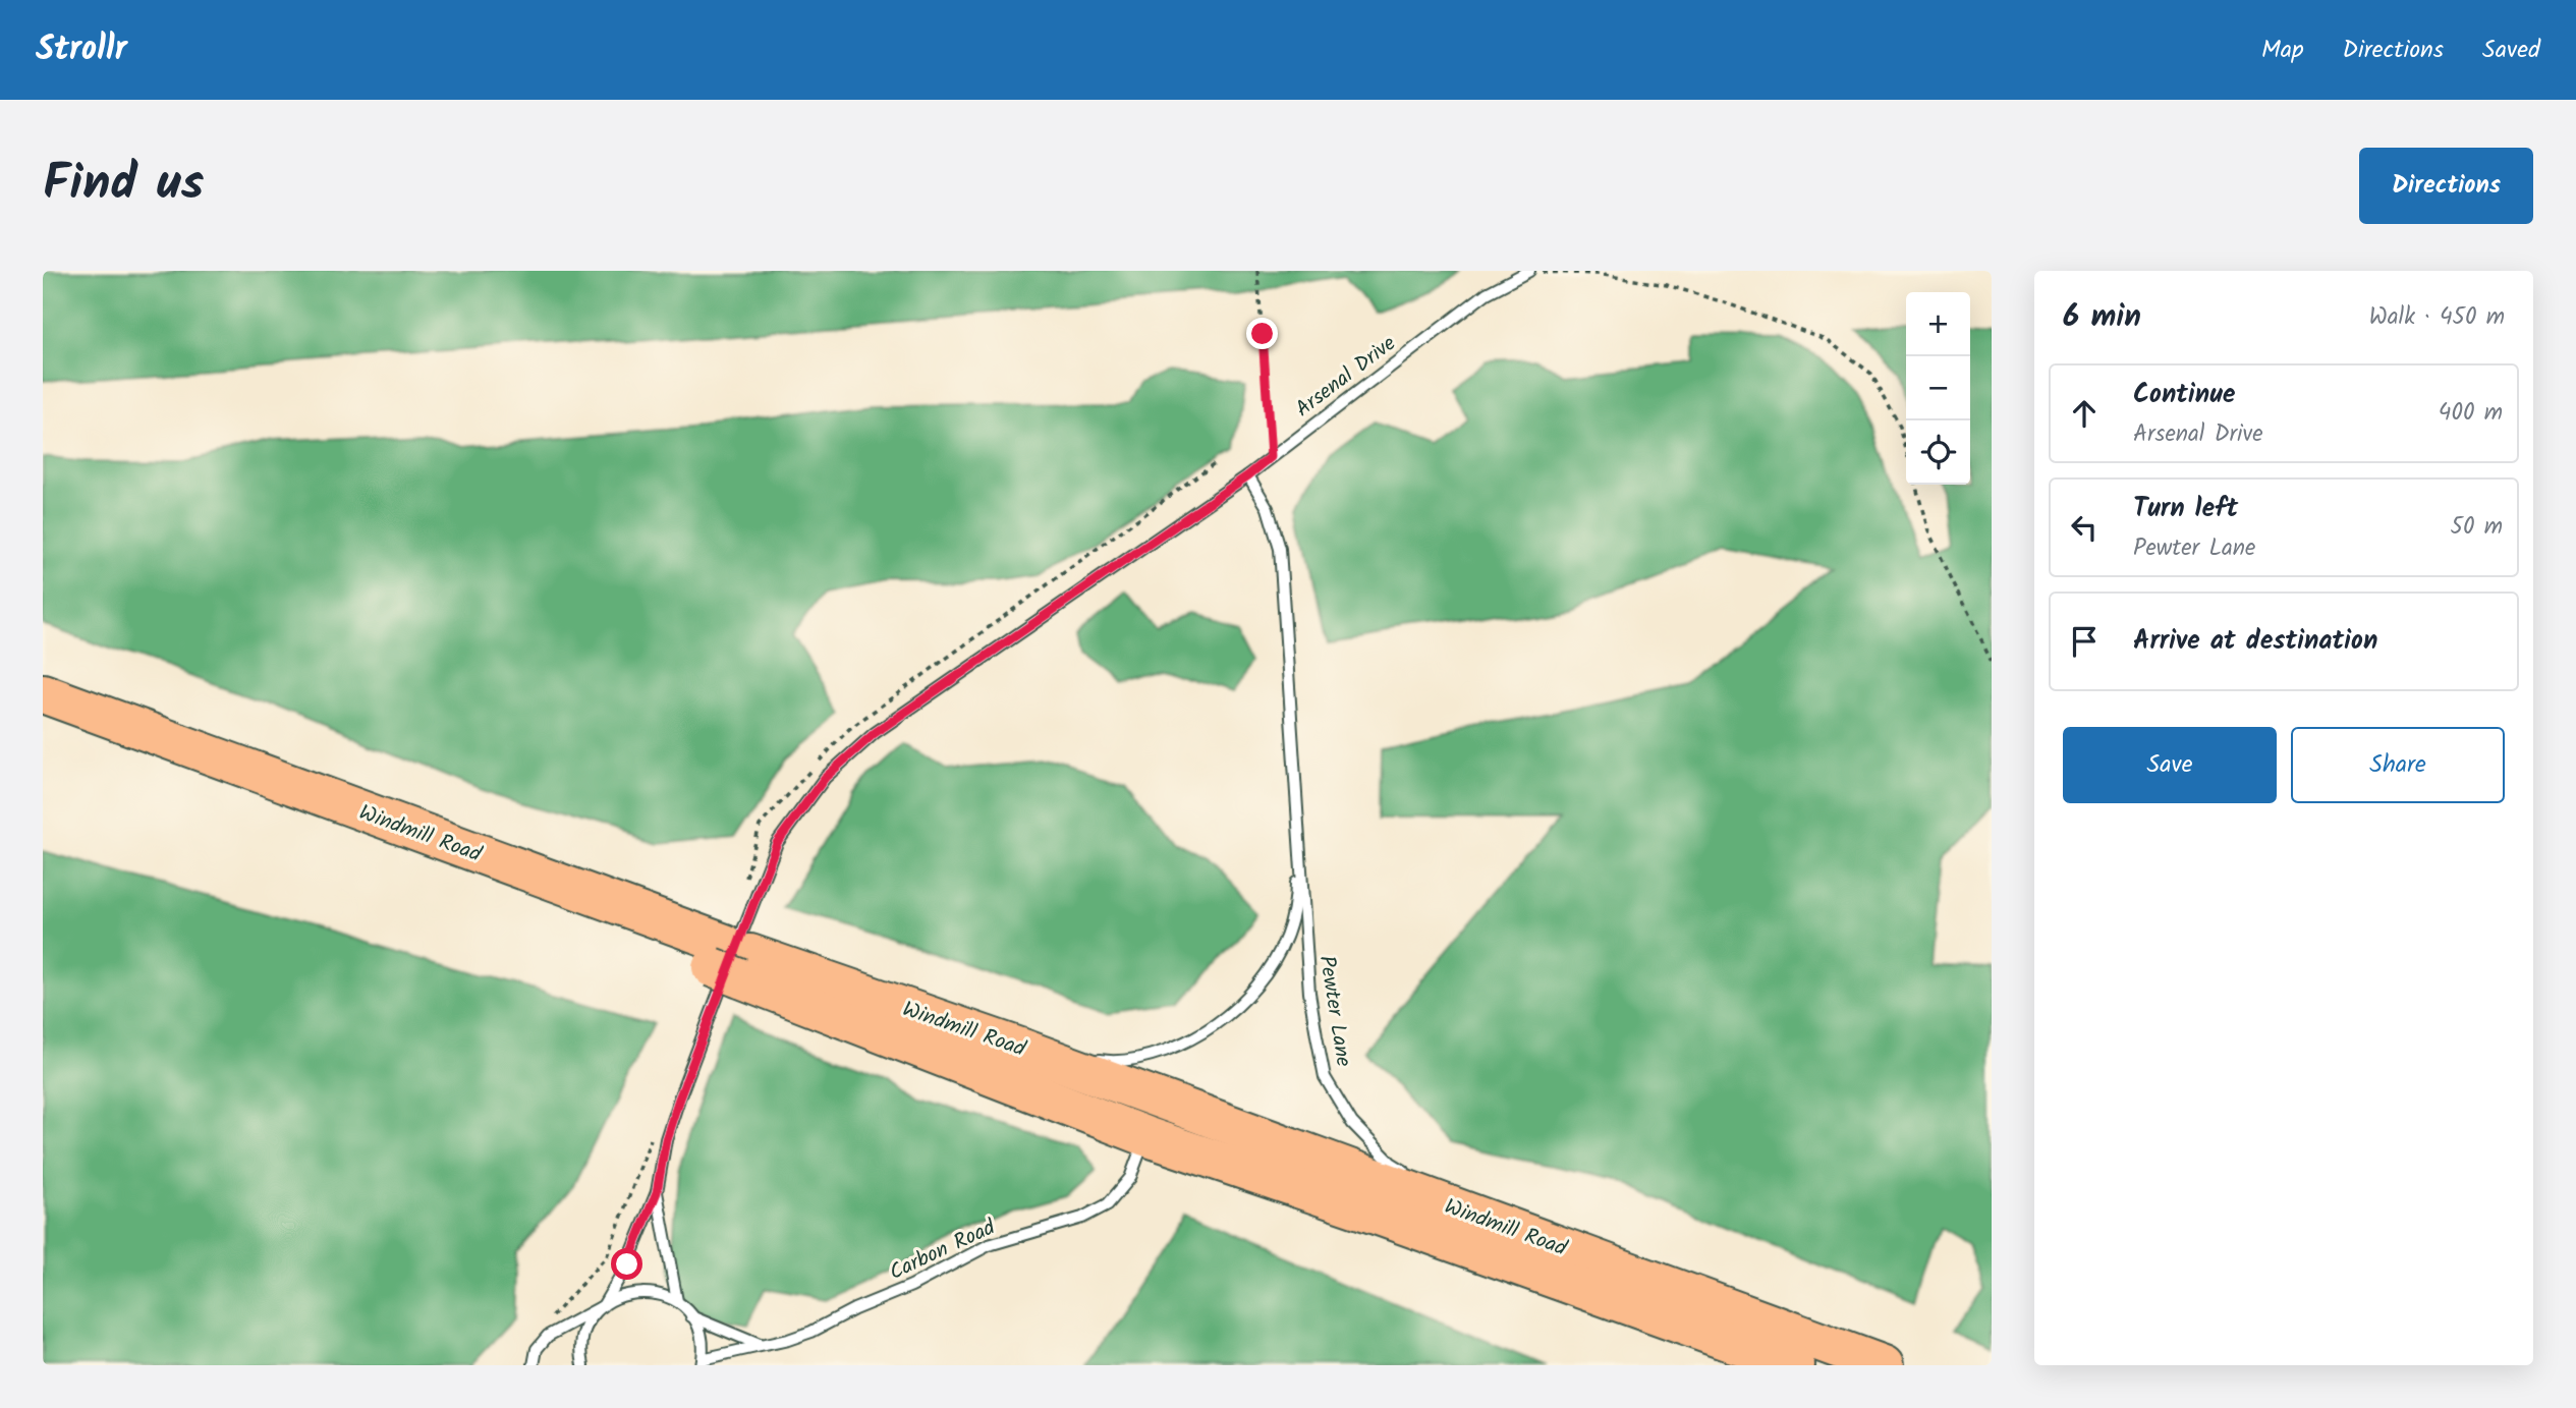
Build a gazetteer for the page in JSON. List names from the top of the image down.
{
  "streets": {
    "highway": ["Windmill Road"],
    "lane": ["Arsenal Drive", "Pewter Lane", "Carbon Road"]
  },
  "crossings": [
    ["Arsenal Drive", "Pewter Lane"],
    ["Windmill Road", "Pewter Lane"],
    ["Windmill Road", "Carbon Road"]
  ],
  "page": {
    "header": "Strollr",
    "nav": ["Map", "Directions", "Saved"],
    "title": "Find us",
    "buttons": [
      "Directions",
      ["Save", "Share"]
    ],
    "heading": ["6 min", "Walk · 450 m"],
    "map_buttons": ["+", "−"],
    "list": [
      ["Continue", "Arsenal Drive", "400 m"],
      ["Turn left", "Pewter Lane", "50 m"],
      "Arrive at destination"
    ]
  }
}
